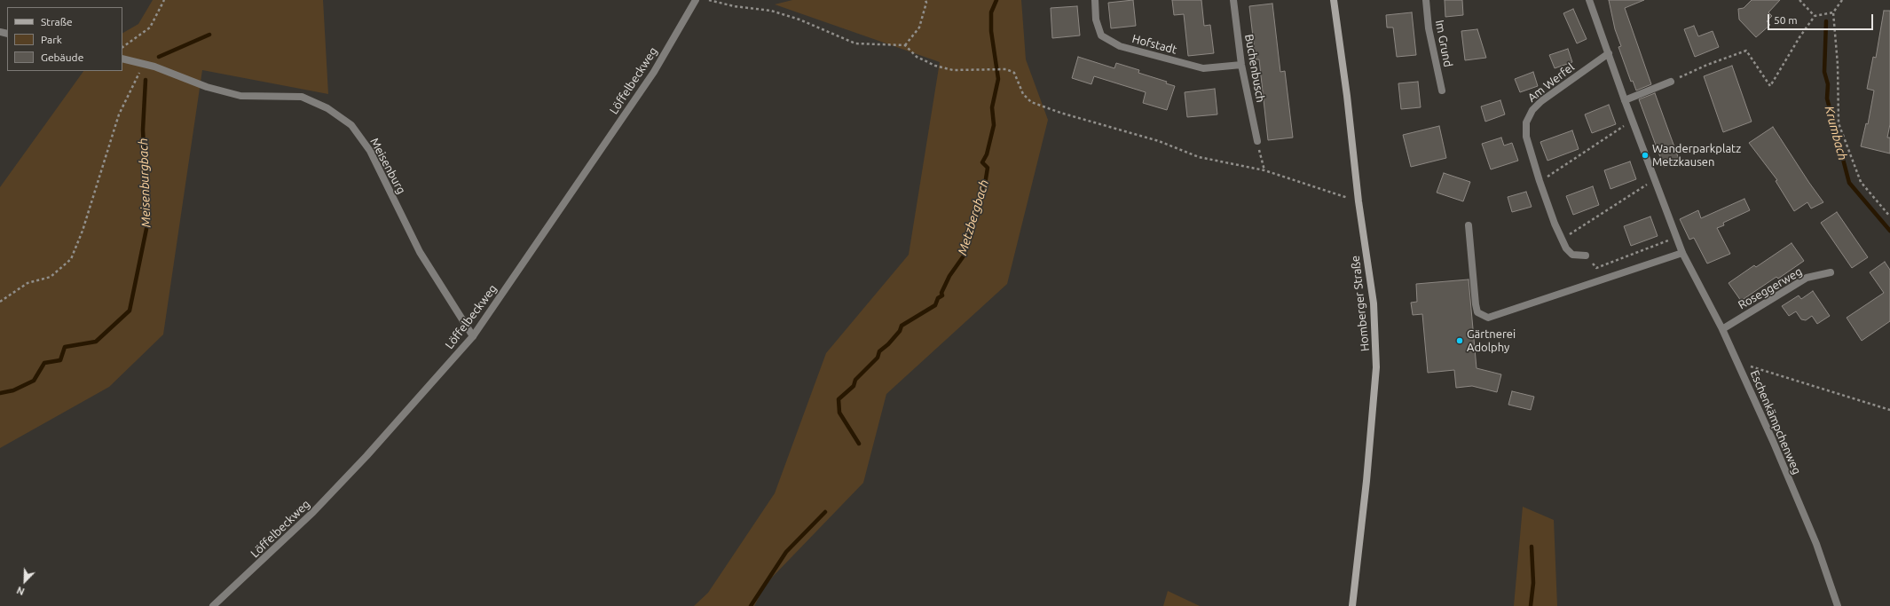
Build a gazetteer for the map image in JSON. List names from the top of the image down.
{
  "streets": {
    "main road": ["Homberger Straße"],
    "street": [
      "Im Grund",
      "Hofstadt",
      "Buchenbusch",
      "Löffelbeckweg",
      "Am Werfel",
      "Meisenburg",
      "Roseggerweg",
      "Eschenkämpchenweg"
    ]
  },
  "crossings": [
    ["Hofstadt", "Buchenbusch"],
    ["Löffelbeckweg", "Meisenburg"],
    ["Am Werfel", "Eschenkämpchenweg"],
    ["Roseggerweg", "Eschenkämpchenweg"]
  ],
  "water": ["Krumbach", "Meisenburgbach", "Metzbergbach"],
  "places": ["Wanderparkplatz Metzkausen", "Gärtnerei Adolphy"],
  "legend": ["Straße", "Park", "Gebäude"],
  "scale_bar": "50 m",
  "north": "bottom left"
}
